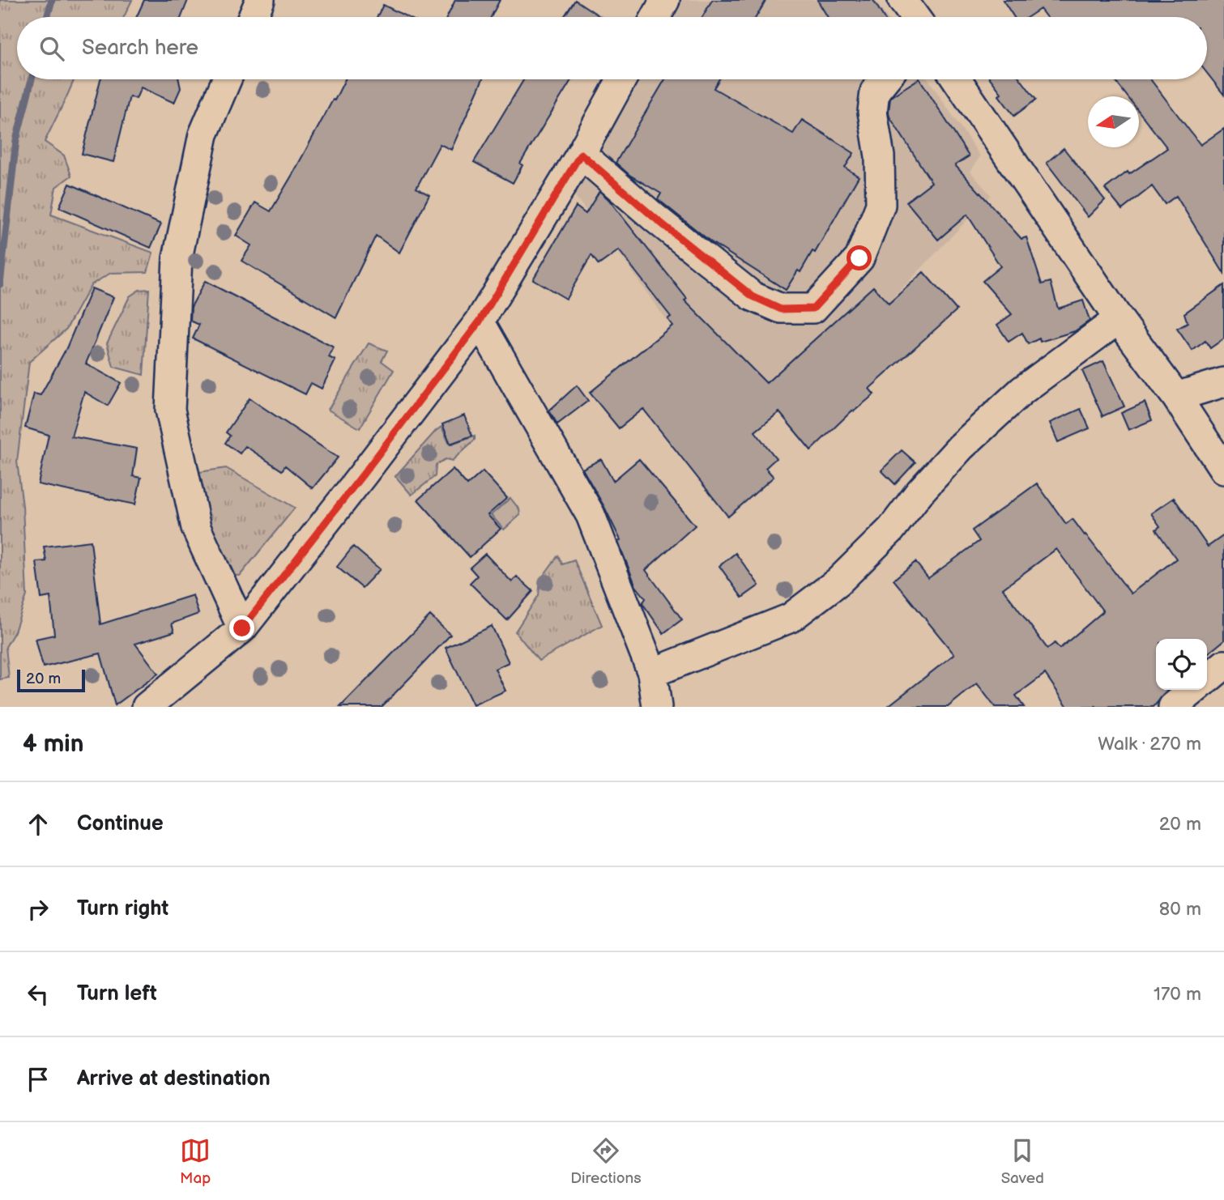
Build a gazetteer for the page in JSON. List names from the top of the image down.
{
  "scale_bar": "20 m",
  "north": "left",
  "page": {
    "search": "Search here",
    "scale": "20 m",
    "heading": ["4 min", "Walk · 270 m"],
    "list": [
      ["Continue", "20 m"],
      ["Turn right", "80 m"],
      ["Turn left", "170 m"],
      "Arrive at destination"
    ],
    "nav": ["Map", "Directions", "Saved"]
  }
}
